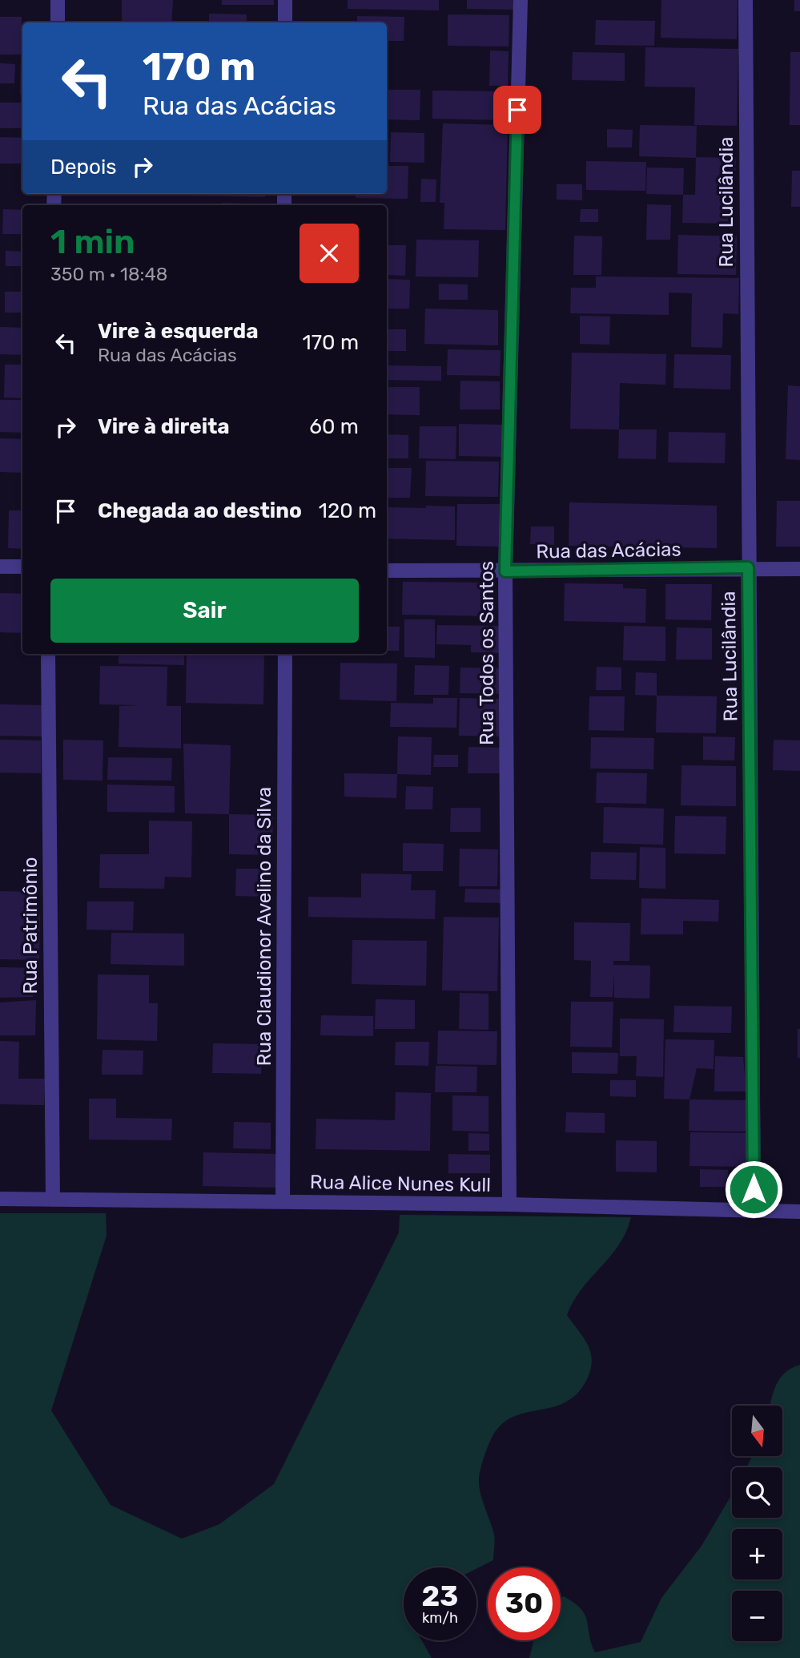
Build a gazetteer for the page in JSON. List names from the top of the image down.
{
  "streets": {
    "street": [
      "Rua Lucilândia",
      "Rua das Acácias",
      "Rua Todos os Santos",
      "Rua Patrimônio",
      "Rua Claudionor Avelino da Silva",
      "Rua Alice Nunes Kull"
    ]
  },
  "crossings": [
    ["Rua Lucilândia", "Rua das Acácias"],
    ["Rua Lucilândia", "Rua Alice Nunes Kull"],
    ["Rua das Acácias", "Rua Todos os Santos"],
    ["Rua Todos os Santos", "Rua Alice Nunes Kull"],
    ["Rua Patrimônio", "Rua Alice Nunes Kull"],
    ["Rua Claudionor Avelino da Silva", "Rua Alice Nunes Kull"]
  ],
  "north": "bottom",
  "page": {
    "turn": ["170 m", "Rua das Acácias"],
    "then": "Depois",
    "heading": ["1 min", "350 m · 18:48"],
    "list": [
      {
        "name": "Vire à esquerda",
        "note": "Rua das Acácias",
        "value": "170 m"
      },
      {
        "name": "Vire à direita",
        "value": "60 m"
      },
      {
        "name": "Chegada ao destino",
        "value": "120 m"
      }
    ],
    "buttons": "Sair",
    "map_buttons": ["+", "−"],
    "speed": "23 km/h",
    "limit": "30"
  }
}
